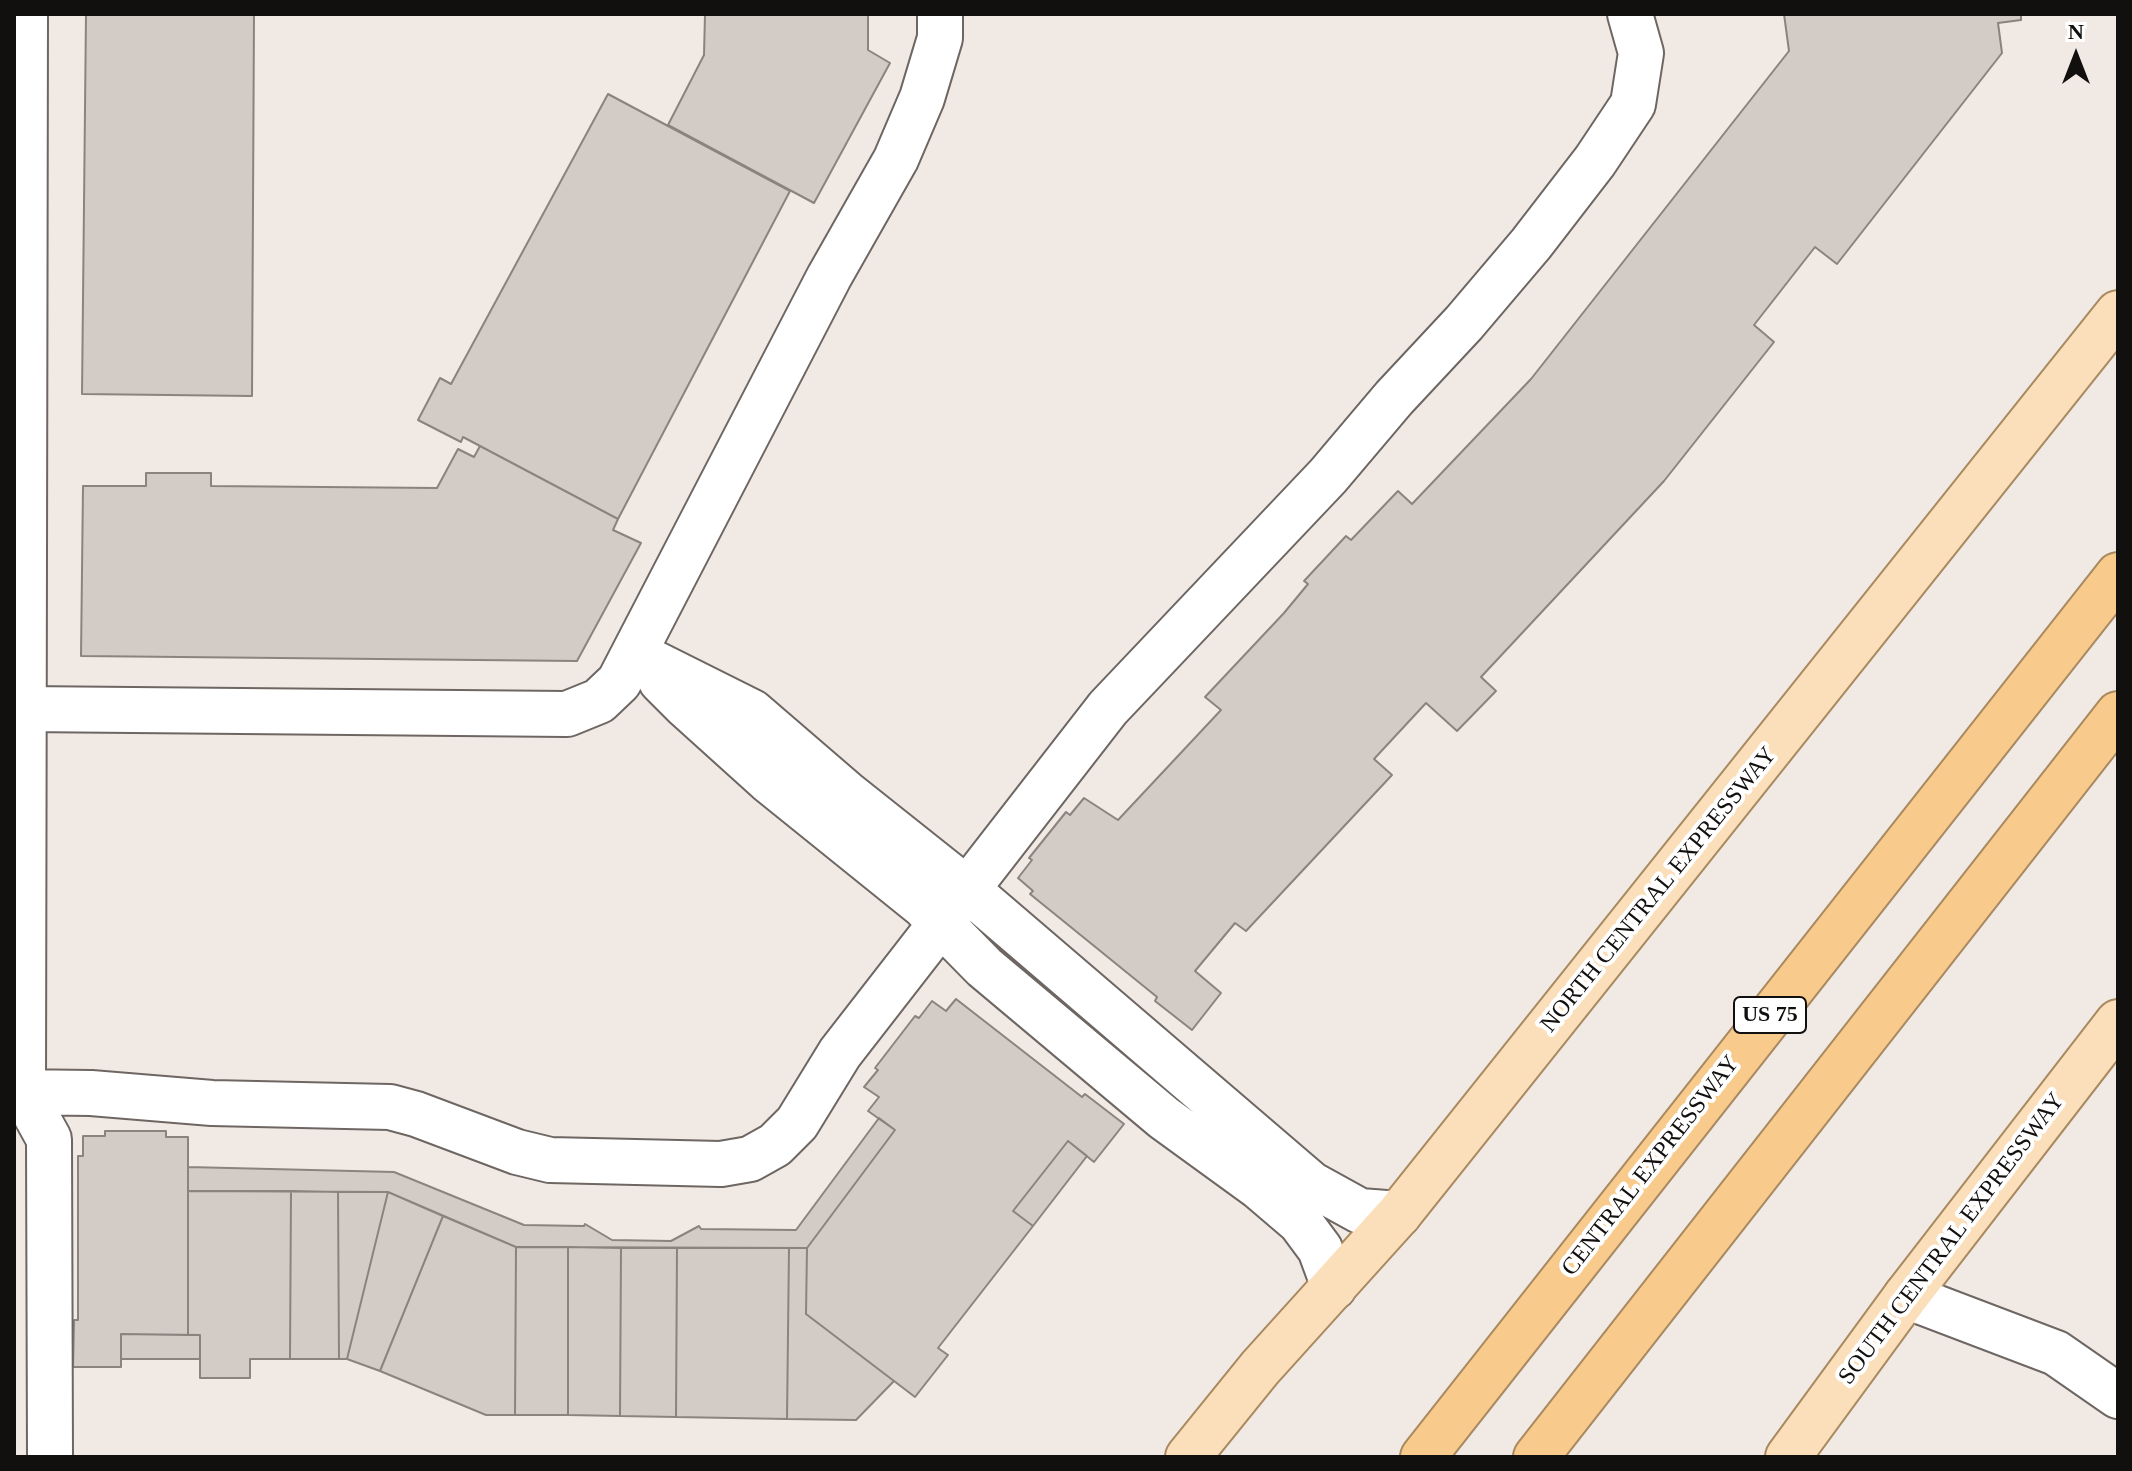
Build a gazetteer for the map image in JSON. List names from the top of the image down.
{
  "streets": {
    "highway": ["US 75", "CENTRAL EXPRESSWAY"],
    "main road": ["NORTH CENTRAL EXPRESSWAY", "SOUTH CENTRAL EXPRESSWAY"]
  },
  "north": "top"
}
